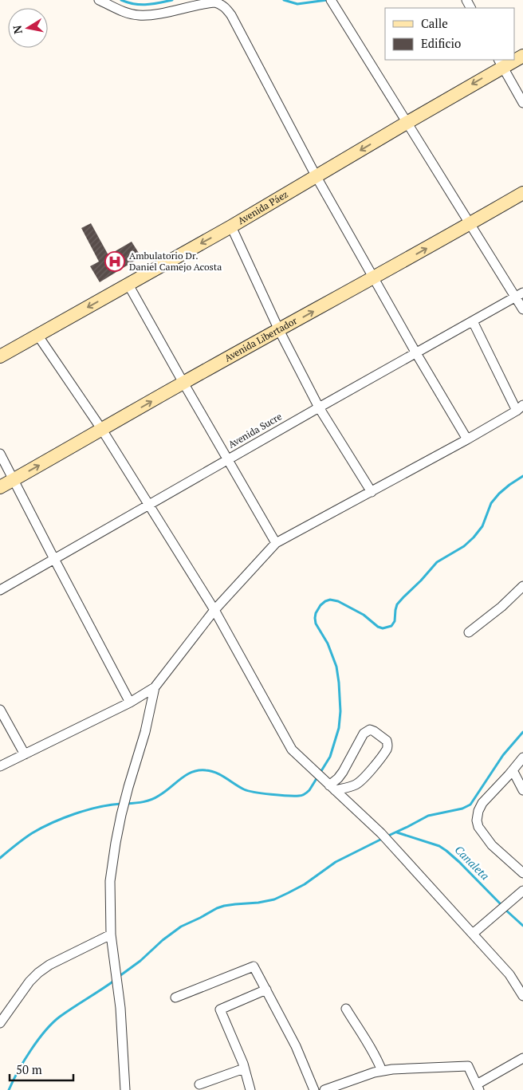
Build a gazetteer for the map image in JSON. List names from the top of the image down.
{
  "streets": {
    "main road": ["Avenida Páez", "Avenida Libertador"],
    "street": ["Avenida Sucre"]
  },
  "one_way": ["Avenida Páez", "Avenida Libertador"],
  "water": ["Canaleta"],
  "places": {
    "hospital": ["Ambulatorio Dr. Daniel Camejo Acosta"]
  },
  "legend": ["Calle", "Edificio"],
  "scale_bar": "50 m",
  "north": "left"
}
